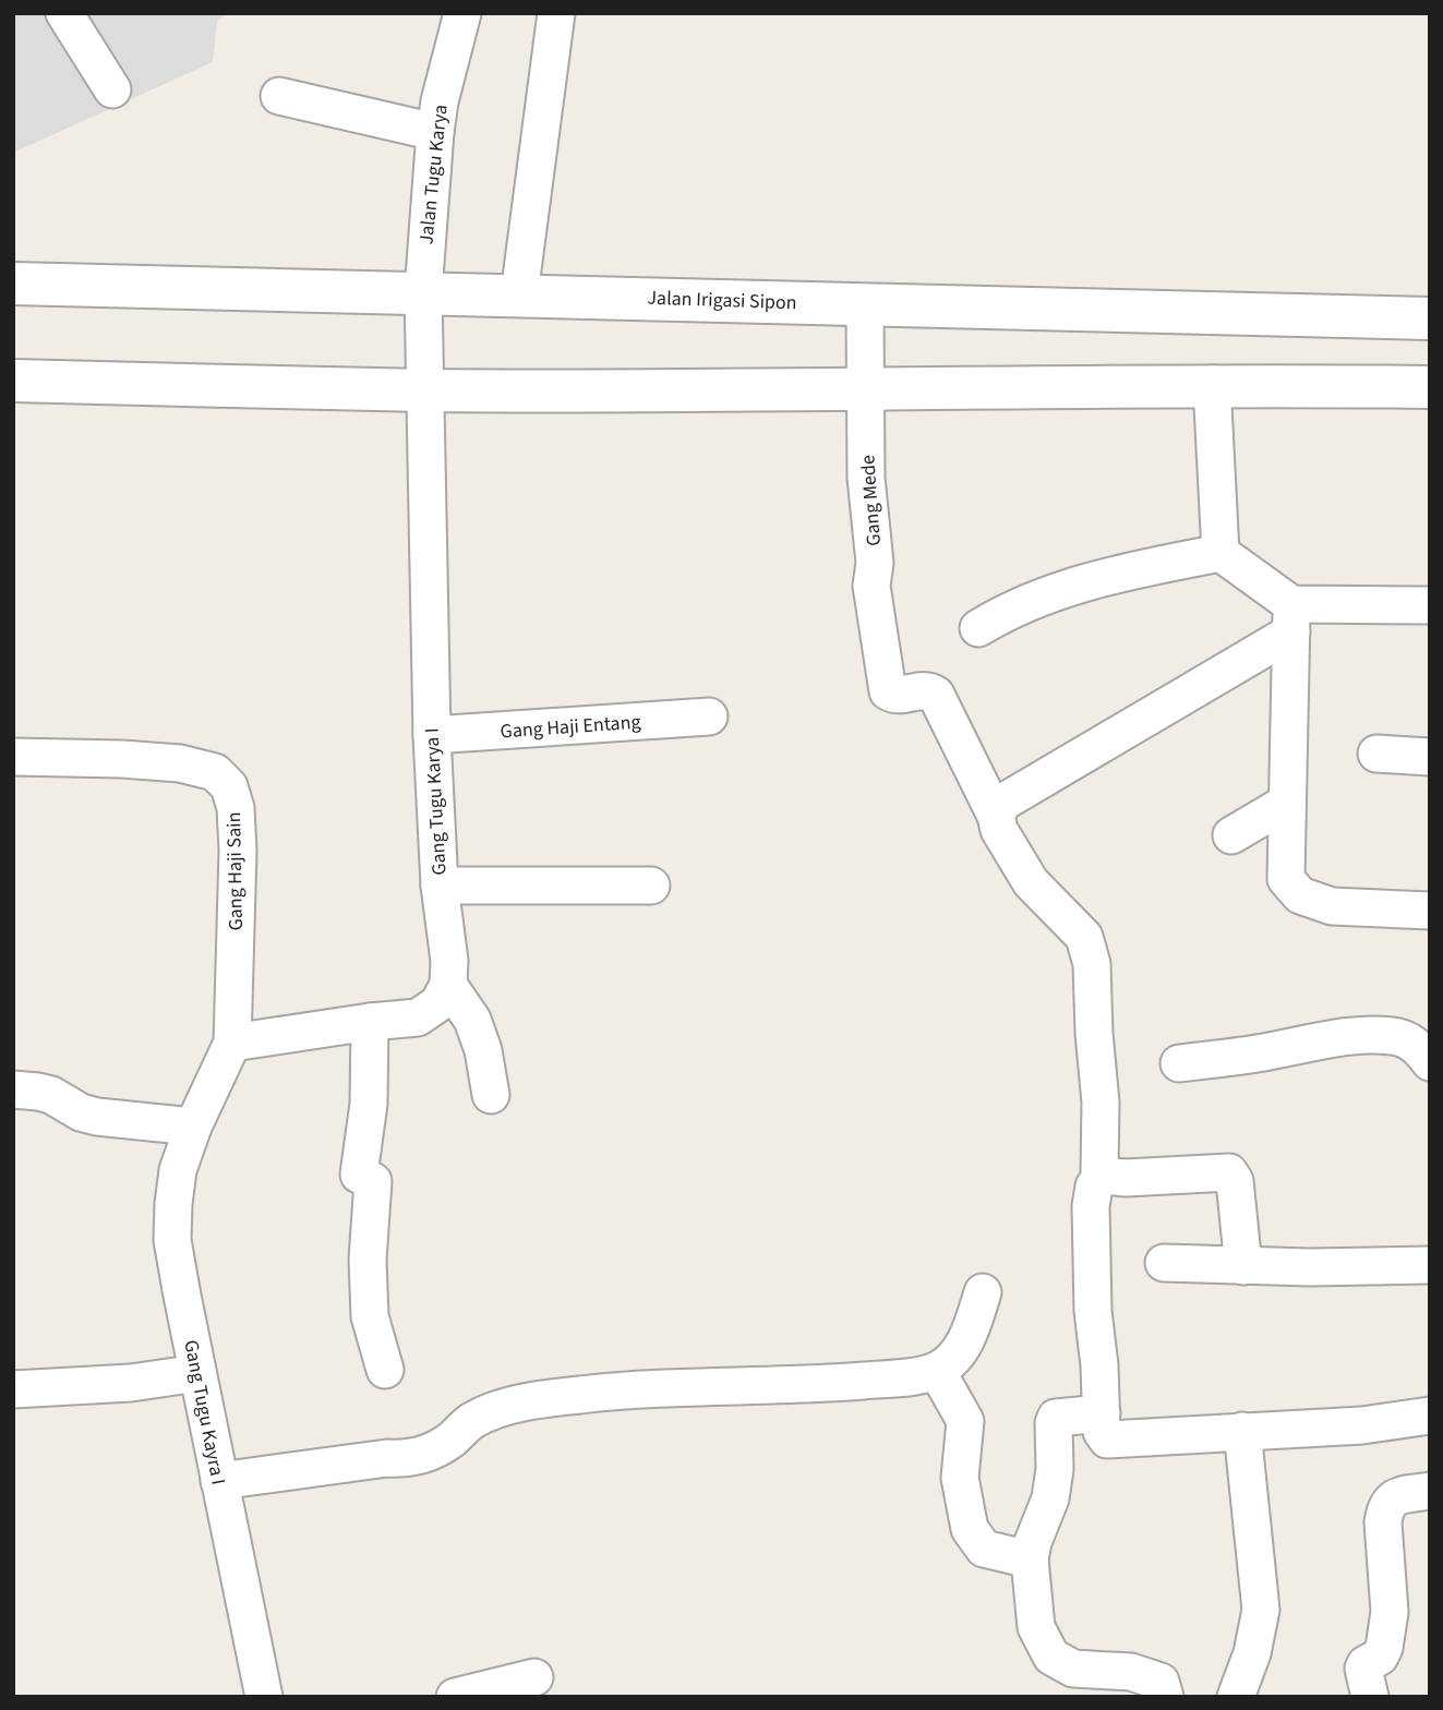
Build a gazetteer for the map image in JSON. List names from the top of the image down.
{
  "streets": {
    "street": [
      "Jalan Tugu Karya",
      "Jalan Irigasi Sipon",
      "Gang Mede",
      "Gang Haji Entang",
      "Gang Tugu Karya I",
      "Gang Haji Sain",
      "Gang Tugu Kayra I"
    ]
  },
  "crossings": [
    ["Jalan Tugu Karya", "Jalan Irigasi Sipon"],
    ["Jalan Tugu Karya", "Gang Tugu Karya I"],
    ["Jalan Irigasi Sipon", "Gang Mede"],
    ["Jalan Irigasi Sipon", "Gang Tugu Karya I"],
    ["Gang Haji Entang", "Gang Tugu Karya I"]
  ]
}
